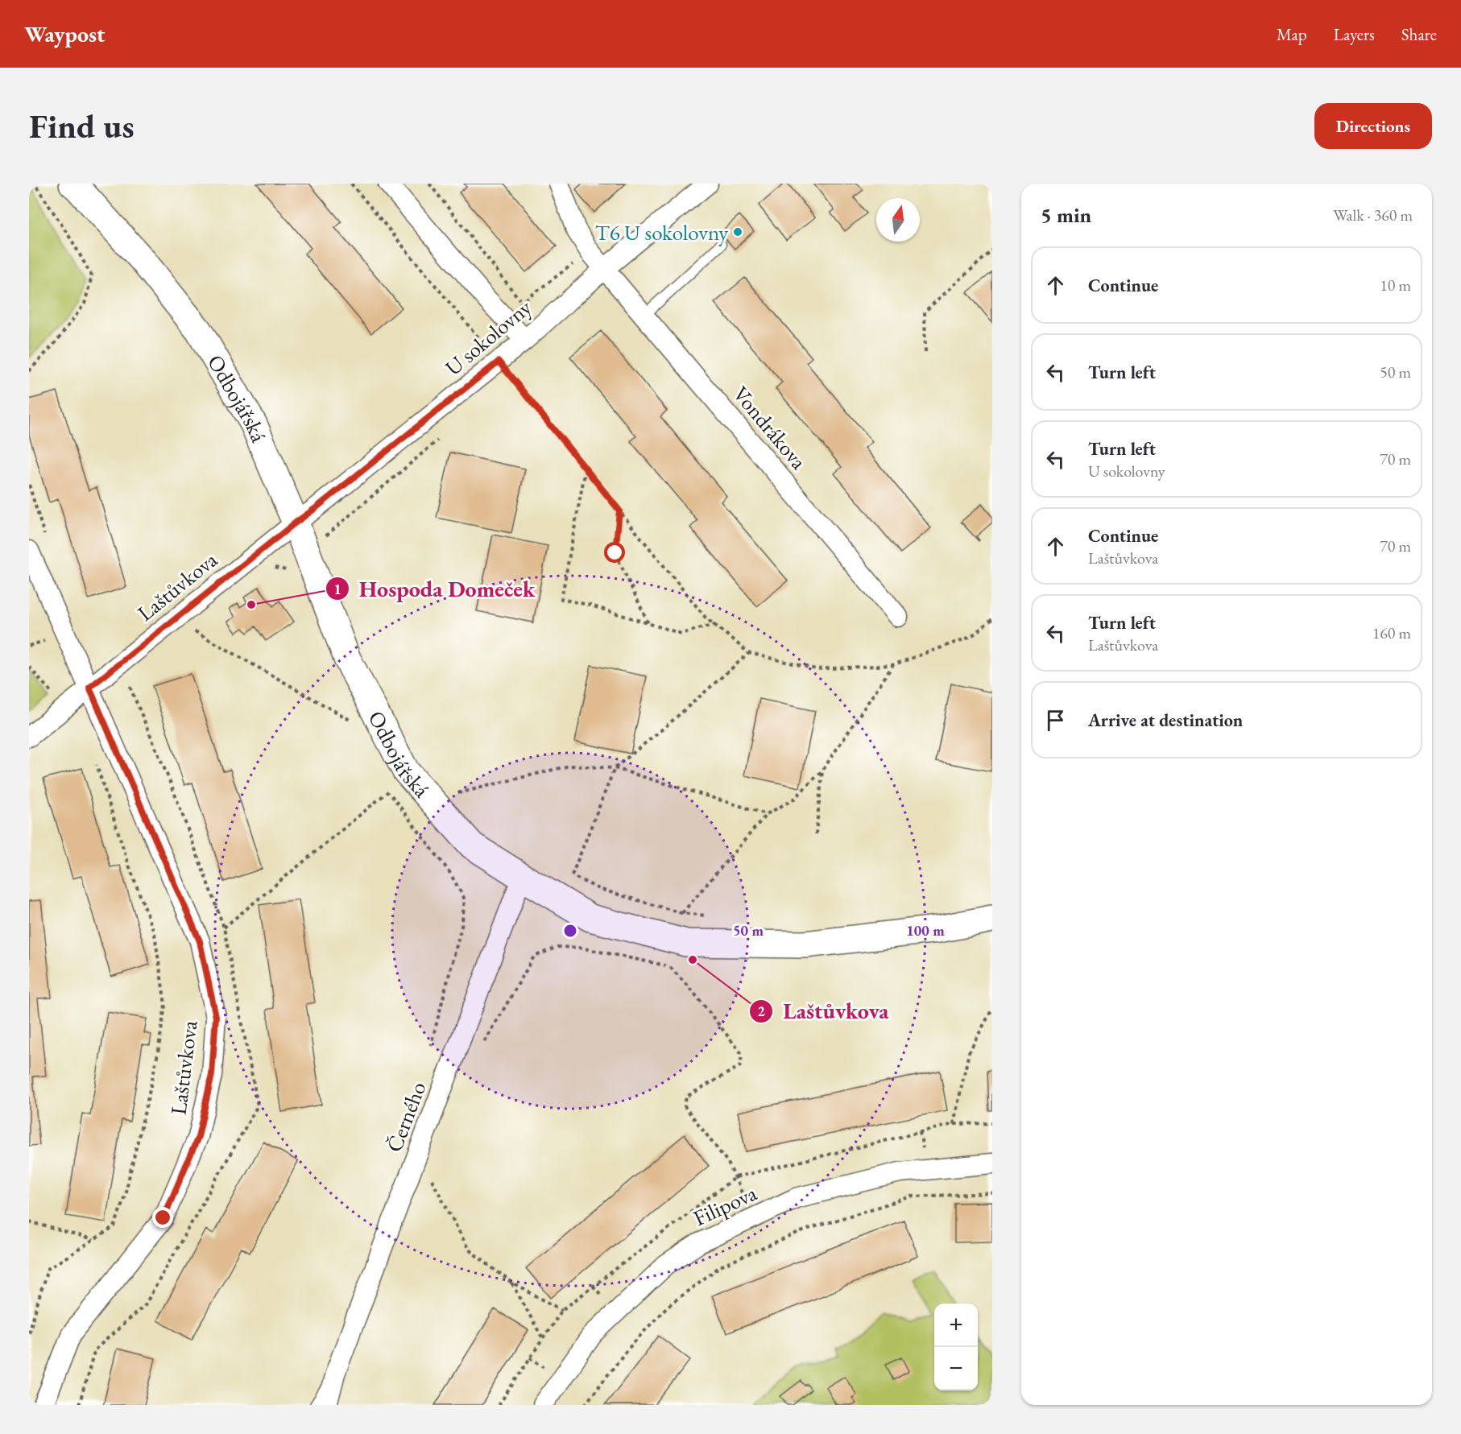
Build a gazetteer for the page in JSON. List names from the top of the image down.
{
  "streets": {
    "street": [
      "U sokolovny",
      "Odbojářská",
      "Vondrákova",
      "Laštůvkova",
      "Černého",
      "Filipova"
    ]
  },
  "crossings": [
    ["U sokolovny", "Odbojářská"],
    ["U sokolovny", "Vondrákova"],
    ["U sokolovny", "Laštůvkova"],
    ["Odbojářská", "Laštůvkova"],
    ["Odbojářská", "Černého"]
  ],
  "places": ["T6 U sokolovny", "Hospoda Domeček", "Laštůvkova"],
  "north": "top",
  "page": {
    "header": "Waypost",
    "nav": ["Map", "Layers", "Share"],
    "buttons": "Directions",
    "title": "Find us",
    "heading": ["5 min", "Walk · 360 m"],
    "list": [
      ["Continue", "10 m"],
      ["Turn left", "50 m"],
      ["Turn left", "U sokolovny", "70 m"],
      ["Continue", "Laštůvkova", "70 m"],
      ["Turn left", "Laštůvkova", "160 m"],
      "Arrive at destination"
    ],
    "map_buttons": ["+", "−"]
  },
  "rings": ["50 m", "100 m"]
}
